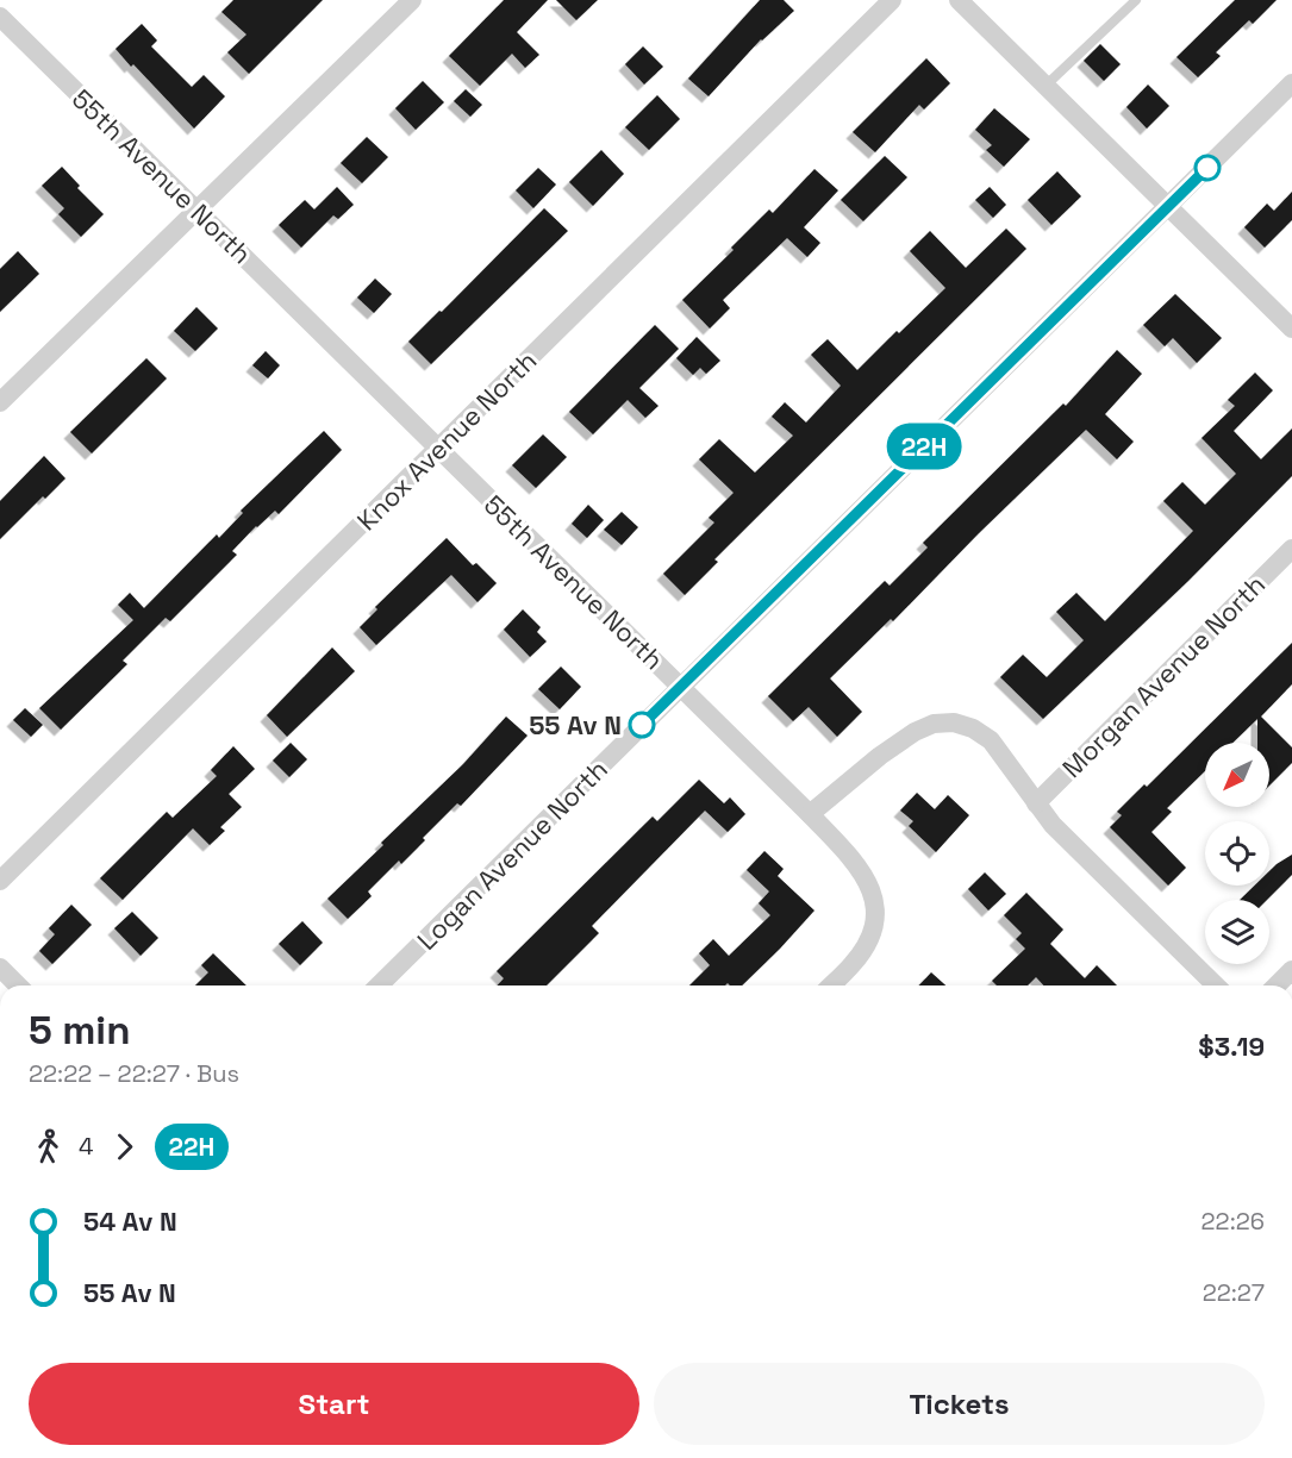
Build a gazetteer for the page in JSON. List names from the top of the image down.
{
  "streets": {
    "street": [
      "55th Avenue North",
      "Knox Avenue North",
      "Morgan Avenue North",
      "Logan Avenue North"
    ]
  },
  "crossings": [
    ["55th Avenue North", "Knox Avenue North"],
    ["55th Avenue North", "Logan Avenue North"]
  ],
  "places": ["55 Av N"],
  "lines": ["bus line 22H"],
  "north": "bottom left",
  "page": {
    "on_map": "22H",
    "heading": ["5 min", "22:22 – 22:27 · Bus", "$3.19"],
    "legs": ["4", "22H"],
    "list": [
      {
        "name": "54 Av N",
        "value": "22:26"
      },
      {
        "name": "55 Av N",
        "value": "22:27"
      }
    ],
    "buttons": ["Start", "Tickets"]
  }
}
